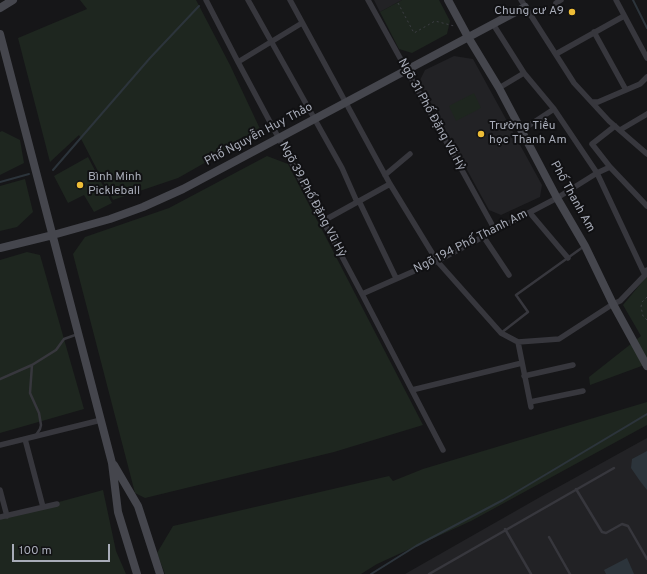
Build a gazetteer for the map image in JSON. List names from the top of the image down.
{
  "streets": {
    "street": [
      "Ngõ 31 Phố Đặng Vũ Hỷ",
      "Phố Nguyễn Huy Thảo",
      "Phố Thanh Am",
      "Ngõ 39 Phố Đặng Vũ Hỷ",
      "Ngõ 194 Phố Thanh Am"
    ]
  },
  "crossings": [
    ["Ngõ 31 Phố Đặng Vũ Hỷ", "Phố Nguyễn Huy Thảo"],
    ["Ngõ 31 Phố Đặng Vũ Hỷ", "Ngõ 194 Phố Thanh Am"],
    ["Phố Nguyễn Huy Thảo", "Phố Thanh Am"],
    ["Phố Nguyễn Huy Thảo", "Ngõ 39 Phố Đặng Vũ Hỷ"],
    ["Phố Thanh Am", "Ngõ 194 Phố Thanh Am"],
    ["Ngõ 39 Phố Đặng Vũ Hỷ", "Ngõ 194 Phố Thanh Am"]
  ],
  "places": ["Chung cư A9", "Trường Tiểu học Thanh Am", "Bình Minh Pickleball"],
  "scale_bar": "100 m"
}
